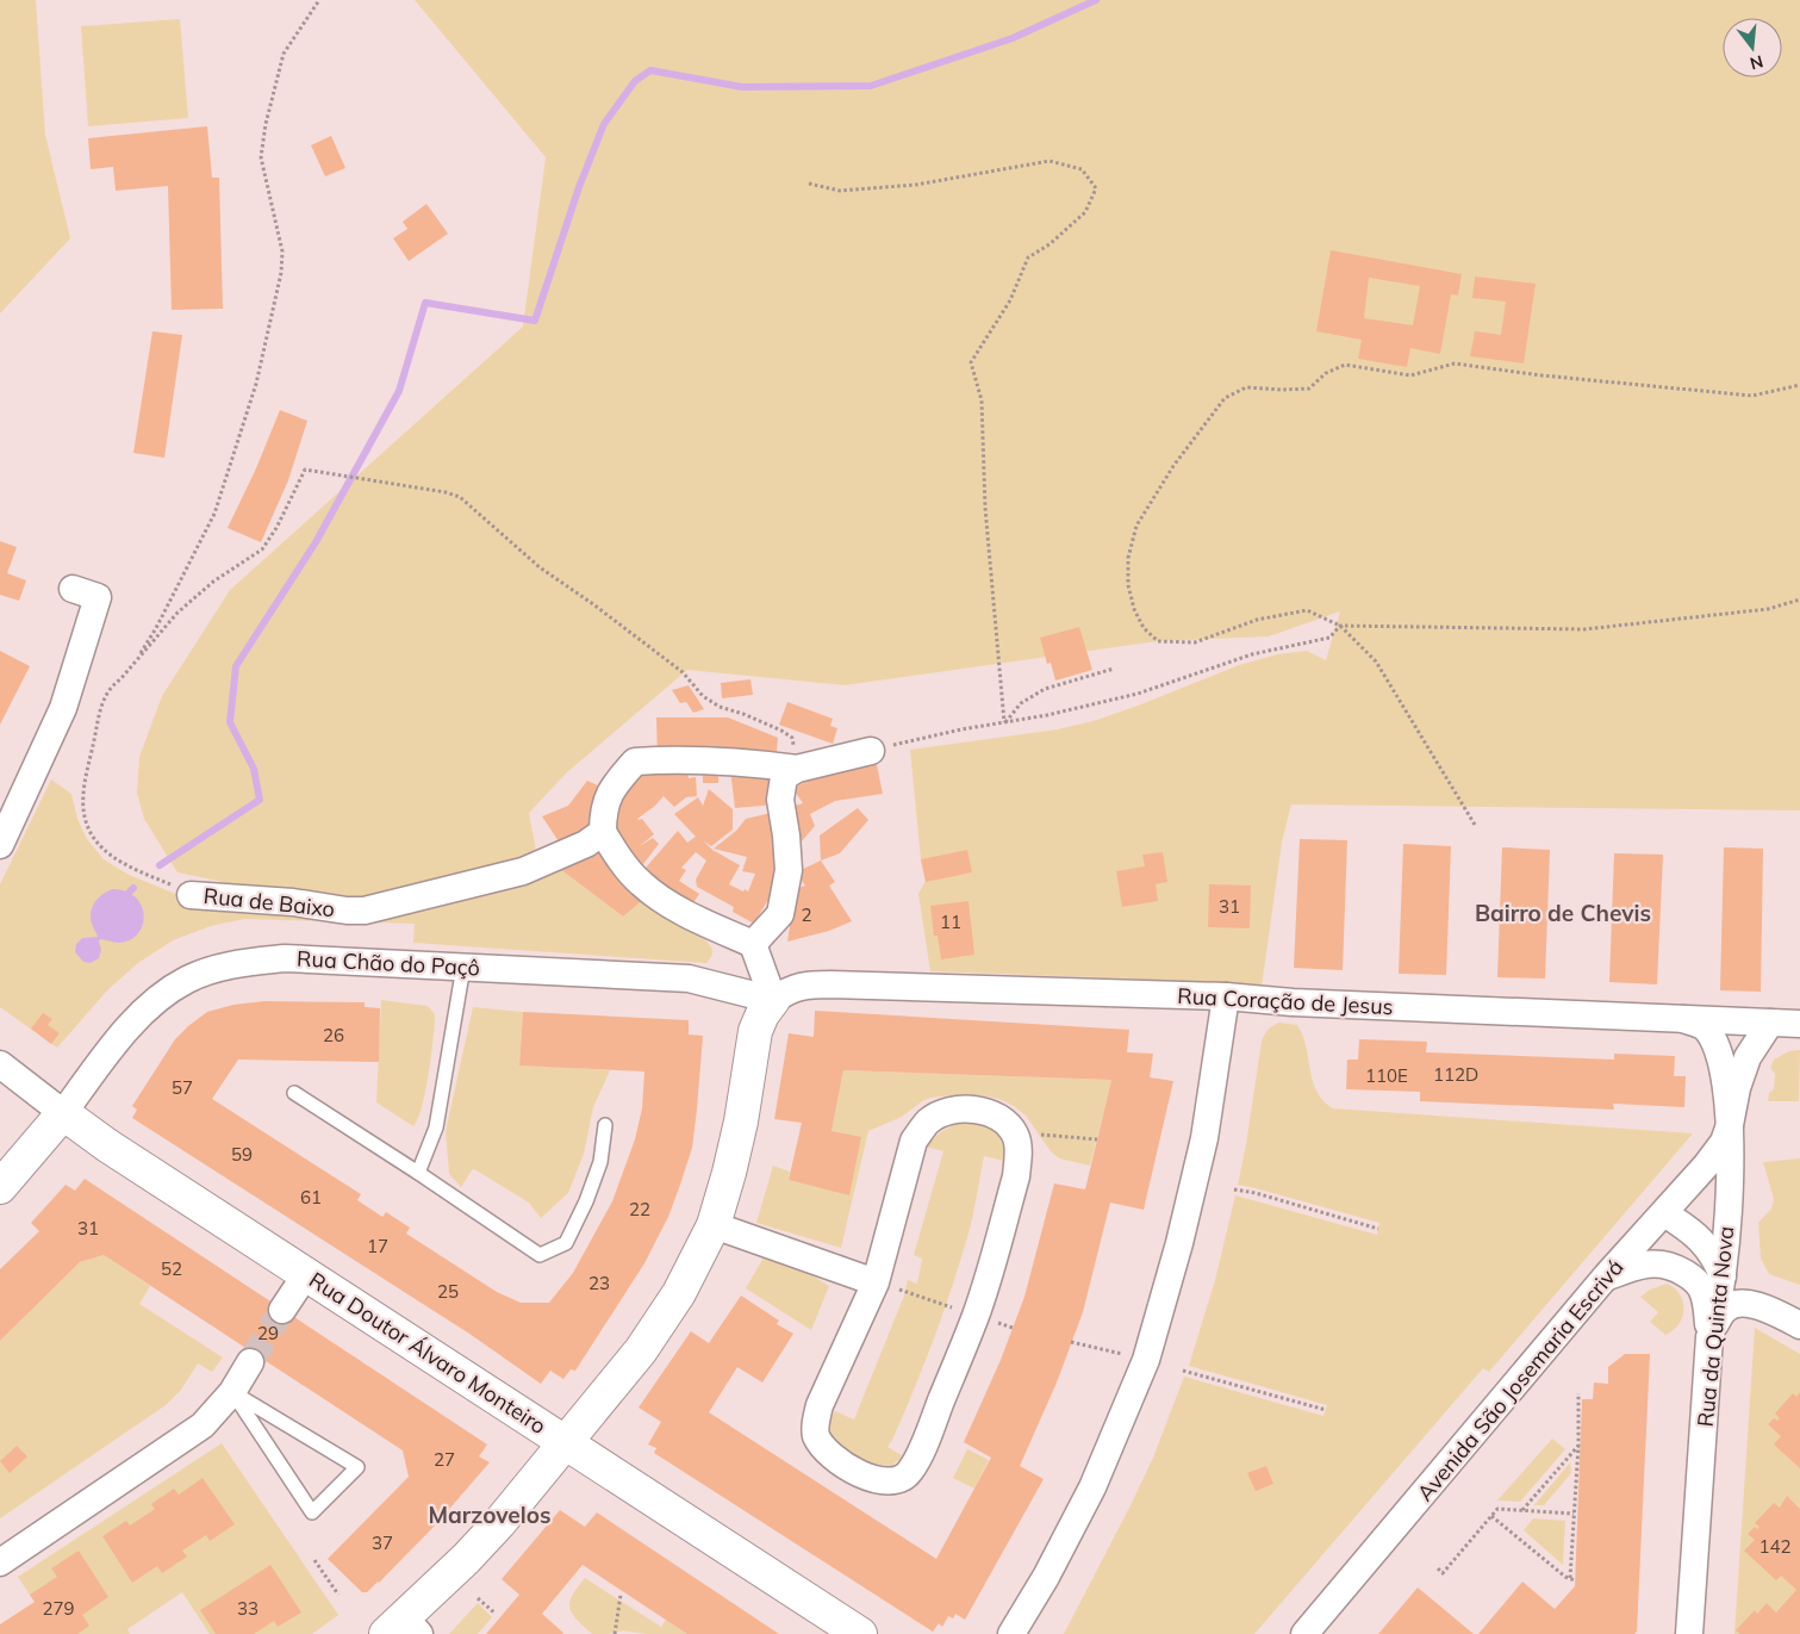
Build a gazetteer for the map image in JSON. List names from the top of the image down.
{
  "streets": {
    "street": [
      "Rua de Baixo",
      "Rua Chão do Paçô",
      "Rua Coração de Jesus",
      "Rua da Quinta Nova",
      "Rua Doutor Álvaro Monteiro",
      "Avenida São Josemaria Escrivá"
    ]
  },
  "crossings": [
    ["Rua Chão do Paçô", "Rua Coração de Jesus"],
    ["Rua Chão do Paçô", "Rua Doutor Álvaro Monteiro"],
    ["Rua Coração de Jesus", "Avenida São Josemaria Escrivá"],
    ["Rua da Quinta Nova", "Avenida São Josemaria Escrivá"]
  ],
  "districts": ["Bairro de Chevis", "Marzovelos"],
  "house_numbers": [
    "31",
    "2",
    "11",
    "26",
    "112D",
    "110E",
    "57",
    "59",
    "61",
    "22",
    "31",
    "17",
    "52",
    "23",
    "25",
    "29",
    "27",
    "37",
    "142",
    "279",
    "33"
  ],
  "north": "bottom"
}
